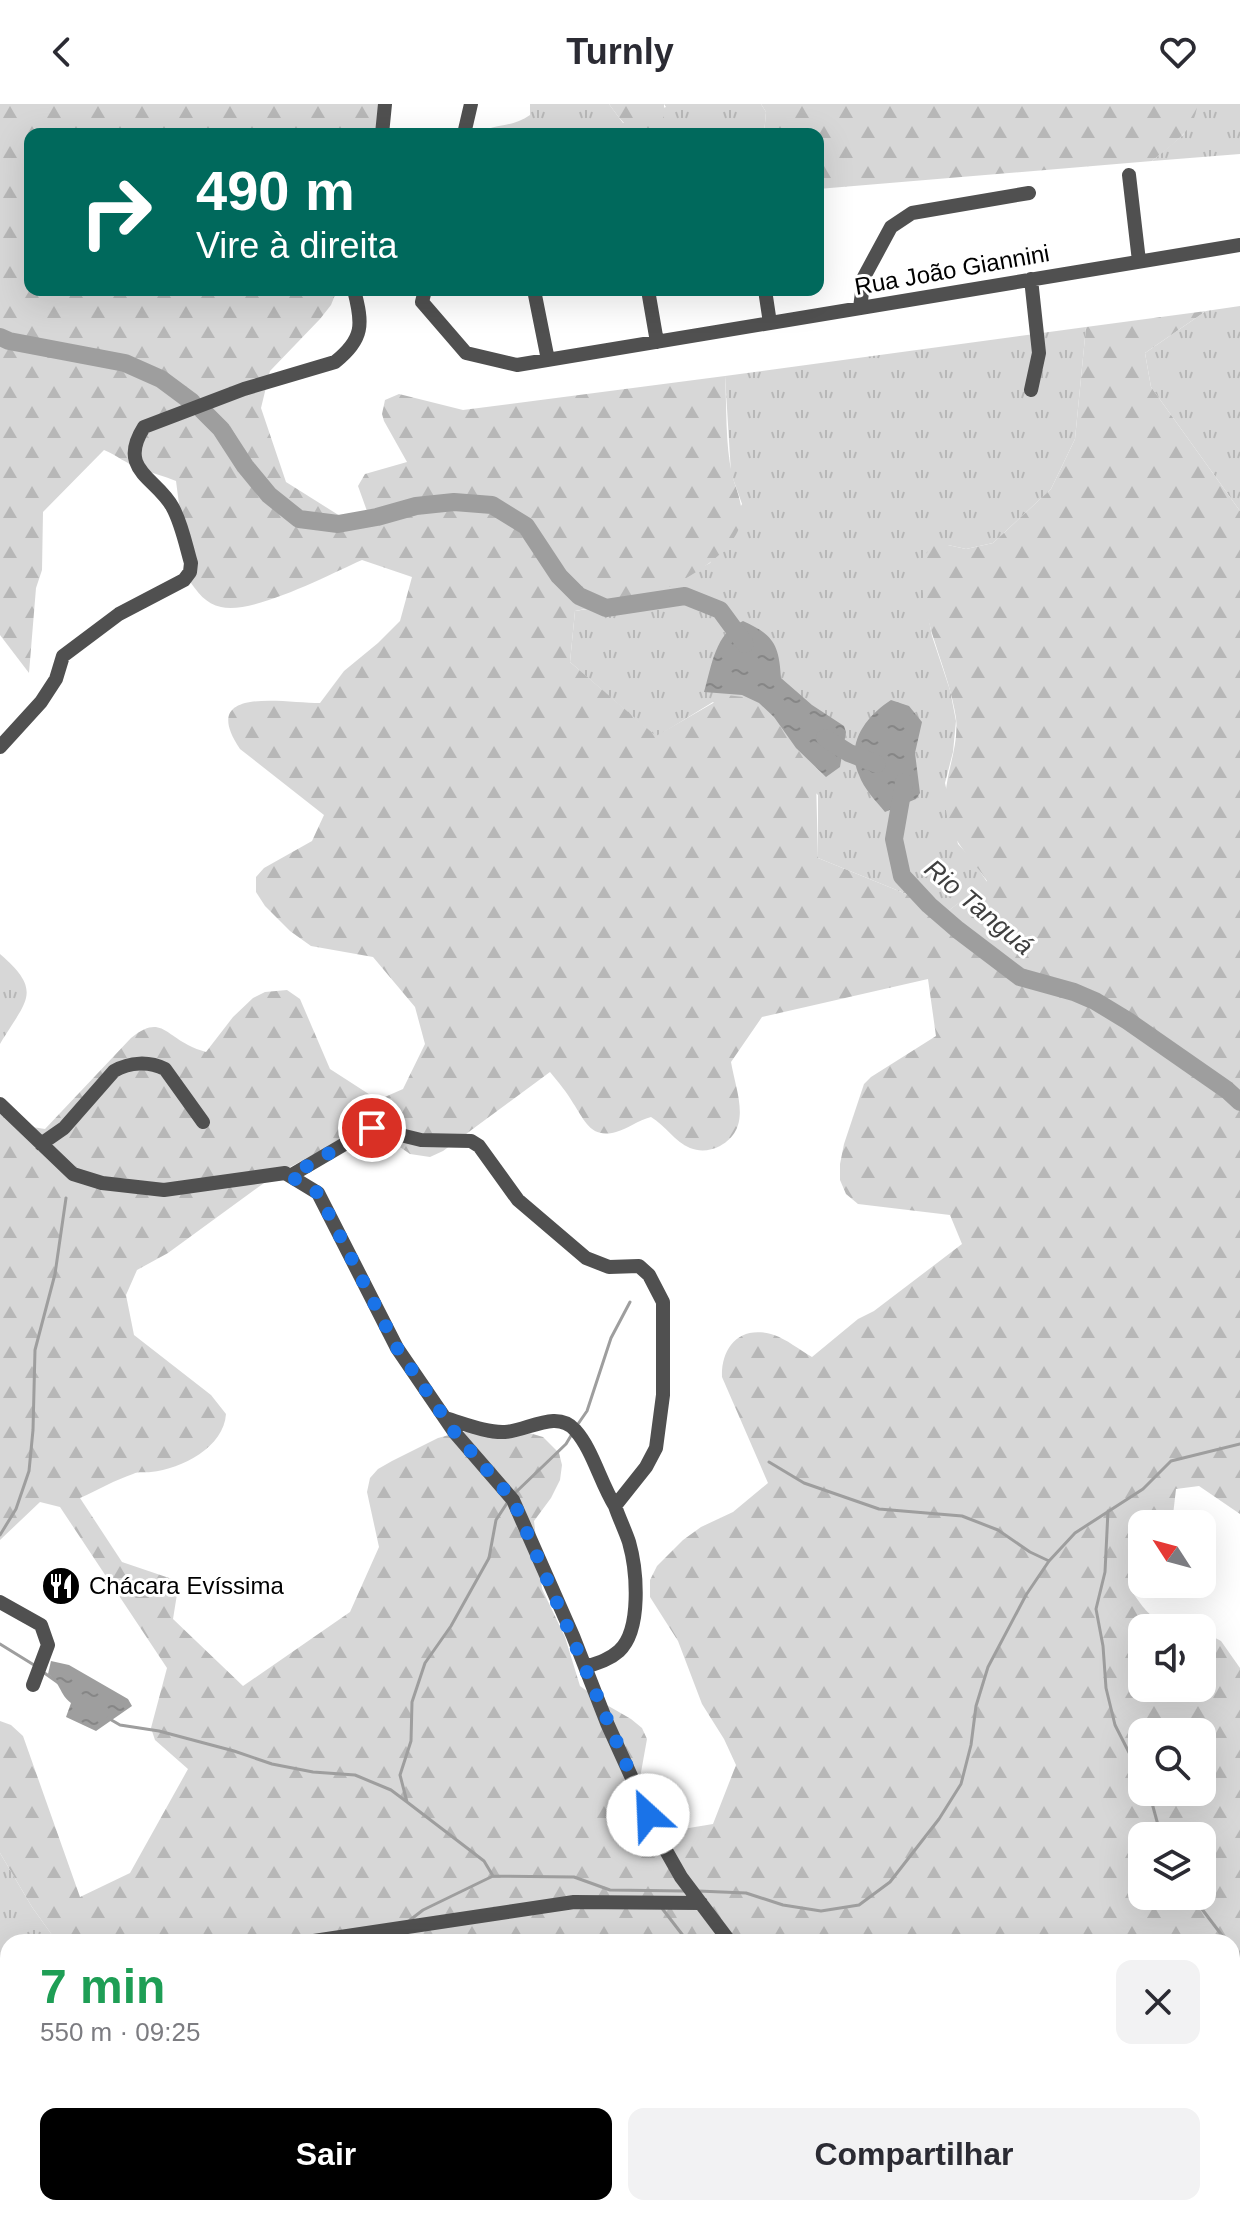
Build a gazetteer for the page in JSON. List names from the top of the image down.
{
  "streets": {
    "street": ["Rua João Giannini"]
  },
  "water": ["Rio Tanguá"],
  "places": {
    "restaurant": ["Chácara Evíssima"]
  },
  "north": "top left",
  "page": {
    "header": "Turnly",
    "turn": ["490 m", "Vire à direita"],
    "heading": ["7 min", "550 m · 09:25"],
    "buttons": ["Sair", "Compartilhar"]
  }
}
